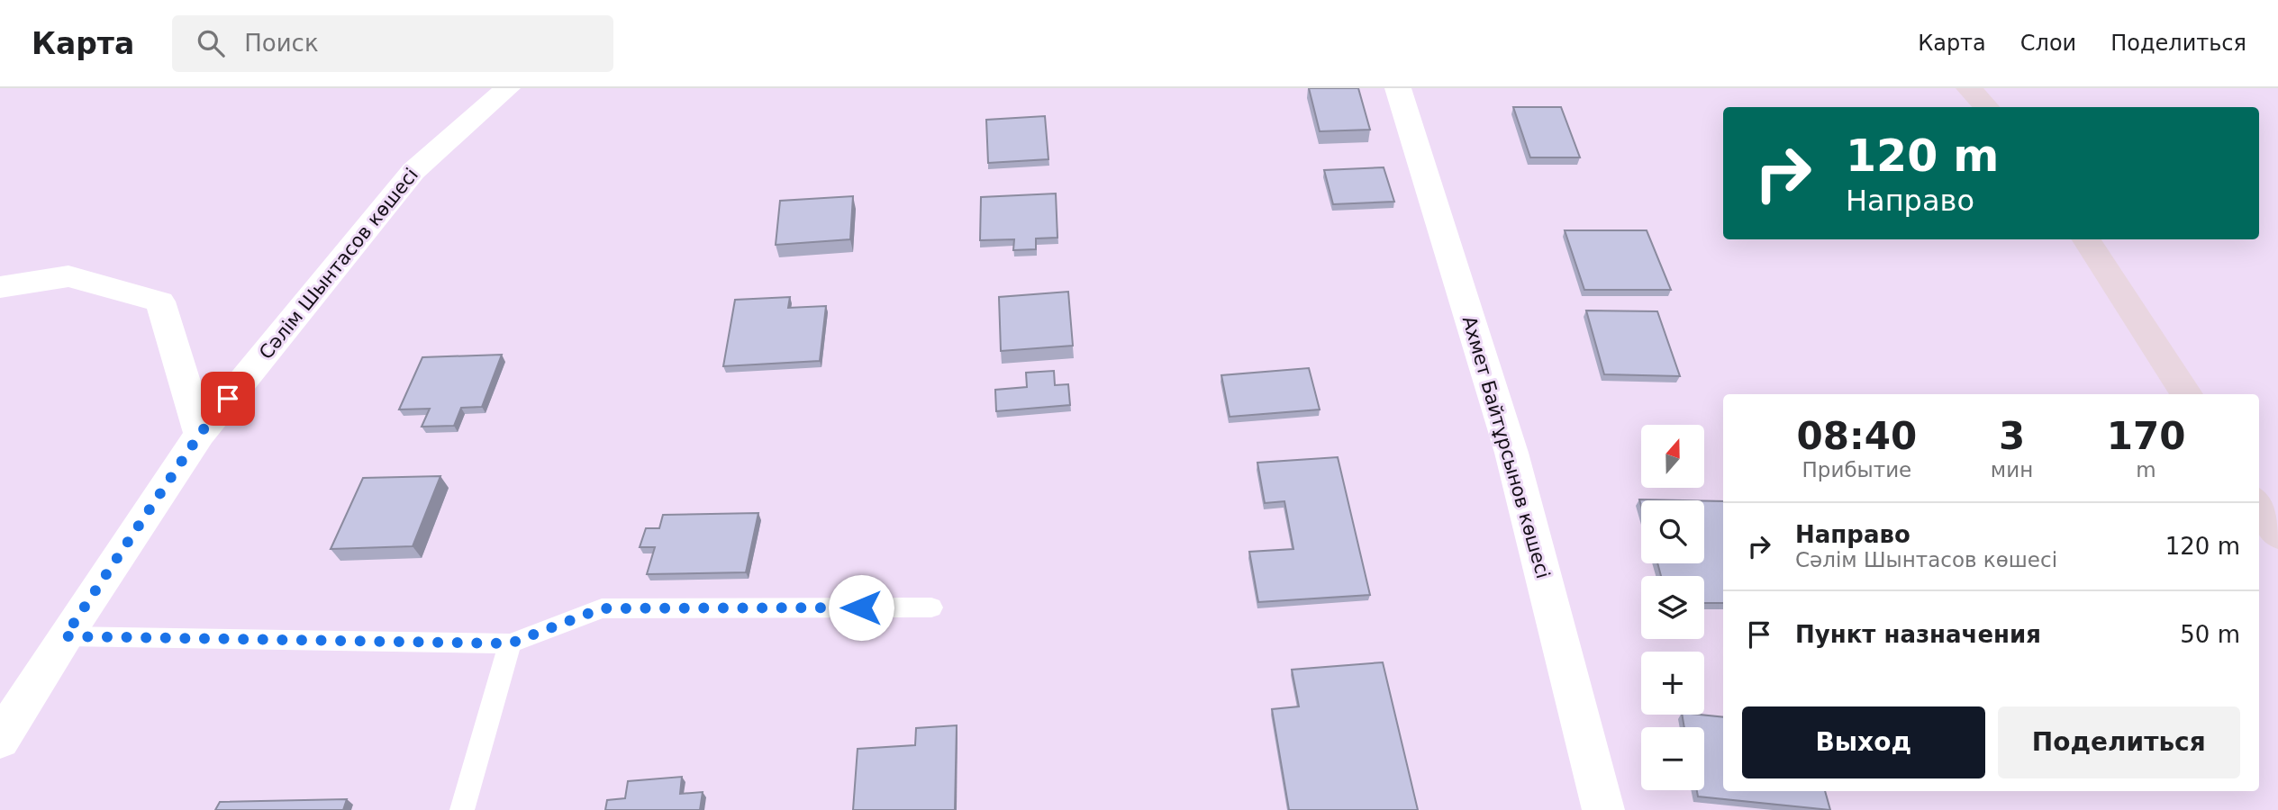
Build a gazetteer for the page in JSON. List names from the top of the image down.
{
  "streets": {
    "street": ["Сәлім Шынтасов көшесі", "Ахмет Байтұрсынов көшесі"]
  },
  "north": "top",
  "page": {
    "header": "Карта",
    "search": "Поиск",
    "nav": ["Карта", "Слои", "Поделиться"],
    "turn": ["120 m", "Направо"],
    "eta": [
      "08:40",
      "Прибытие",
      "3",
      "мин",
      "170",
      "m"
    ],
    "map_buttons": ["+", "−"],
    "list": [
      {
        "name": "Направо",
        "note": "Сәлім Шынтасов көшесі",
        "value": "120 m"
      },
      {
        "name": "Пункт назначения",
        "value": "50 m"
      }
    ],
    "buttons": ["Выход", "Поделиться"]
  }
}
